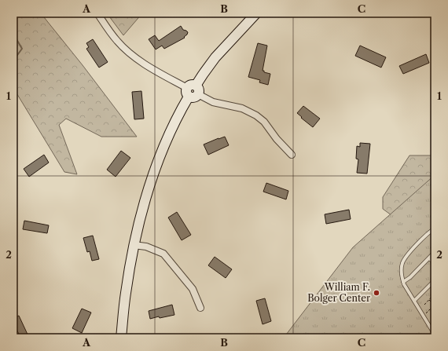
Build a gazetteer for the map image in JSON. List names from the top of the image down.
{
  "places": ["William F. Bolger Center"],
  "grid": {
    "columns": ["A", "B", "C"],
    "rows": ["1", "2"]
  }
}
